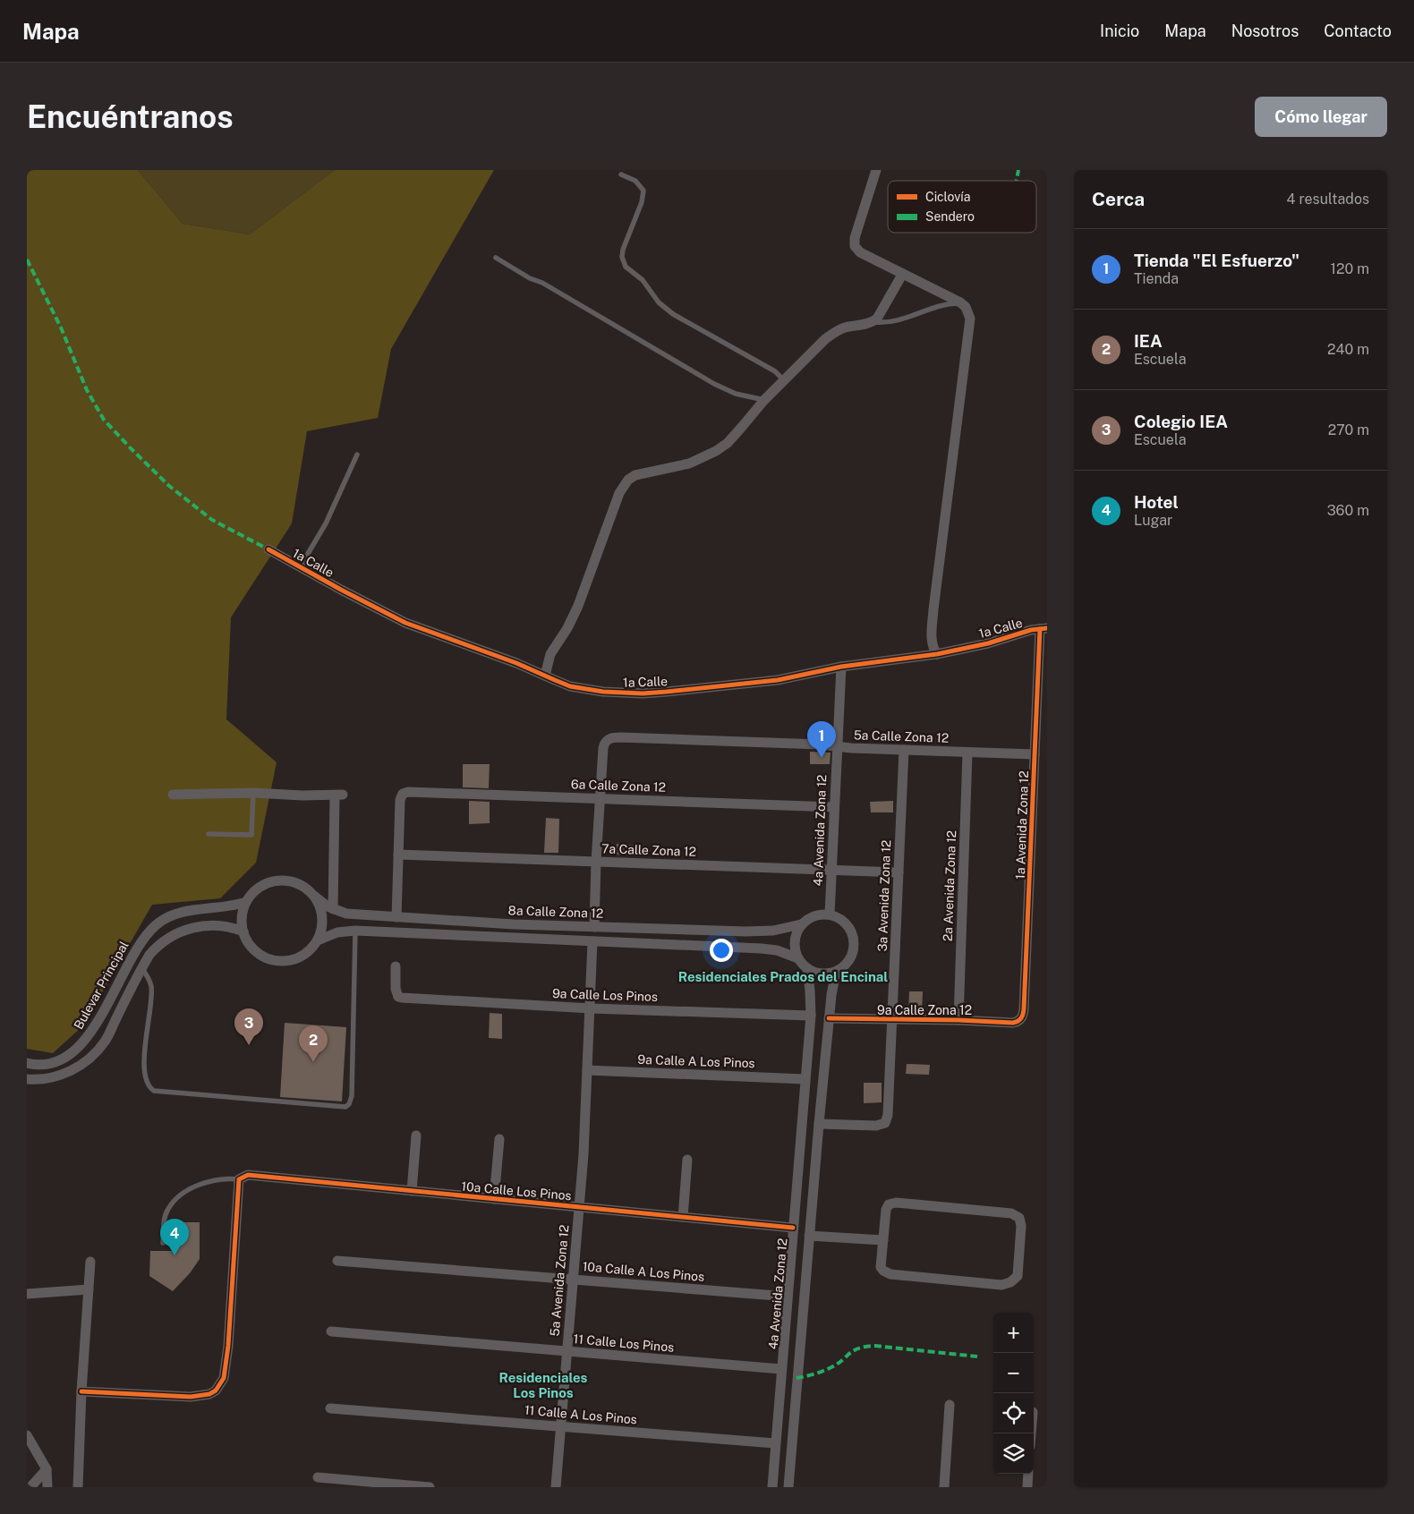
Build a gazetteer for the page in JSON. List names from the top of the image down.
{
  "streets": {
    "street": [
      "1a Calle",
      "5a Calle Zona 12",
      "6a Calle Zona 12",
      "1a Avenida Zona 12",
      "4a Avenida Zona 12",
      "7a Calle Zona 12",
      "2a Avenida Zona 12",
      "3a Avenida Zona 12",
      "8a Calle Zona 12",
      "Bulevar Principal",
      "9a Calle Los Pinos",
      "9a Calle Zona 12",
      "9a Calle A Los Pinos",
      "10a Calle Los Pinos",
      "10a Calle A Los Pinos",
      "5a Avenida Zona 12",
      "11 Calle Los Pinos",
      "11 Calle A Los Pinos"
    ]
  },
  "crossings": [
    ["1a Calle", "1a Avenida Zona 12"],
    ["1a Calle", "4a Avenida Zona 12"],
    ["5a Calle Zona 12", "6a Calle Zona 12"],
    ["5a Calle Zona 12", "1a Avenida Zona 12"],
    ["5a Calle Zona 12", "4a Avenida Zona 12"],
    ["5a Calle Zona 12", "2a Avenida Zona 12"],
    ["5a Calle Zona 12", "3a Avenida Zona 12"],
    ["6a Calle Zona 12", "4a Avenida Zona 12"],
    ["6a Calle Zona 12", "7a Calle Zona 12"],
    ["1a Avenida Zona 12", "9a Calle Zona 12"],
    ["4a Avenida Zona 12", "7a Calle Zona 12"],
    ["4a Avenida Zona 12", "3a Avenida Zona 12"],
    ["4a Avenida Zona 12", "8a Calle Zona 12"],
    ["4a Avenida Zona 12", "9a Calle Los Pinos"],
    ["4a Avenida Zona 12", "9a Calle Zona 12"],
    ["4a Avenida Zona 12", "9a Calle A Los Pinos"],
    ["4a Avenida Zona 12", "10a Calle Los Pinos"],
    ["4a Avenida Zona 12", "10a Calle A Los Pinos"],
    ["4a Avenida Zona 12", "11 Calle Los Pinos"],
    ["4a Avenida Zona 12", "11 Calle A Los Pinos"],
    ["7a Calle Zona 12", "3a Avenida Zona 12"],
    ["2a Avenida Zona 12", "9a Calle Zona 12"],
    ["3a Avenida Zona 12", "9a Calle Zona 12"],
    ["8a Calle Zona 12", "Bulevar Principal"],
    ["9a Calle Los Pinos", "5a Avenida Zona 12"],
    ["9a Calle A Los Pinos", "5a Avenida Zona 12"],
    ["10a Calle Los Pinos", "5a Avenida Zona 12"],
    ["10a Calle A Los Pinos", "5a Avenida Zona 12"],
    ["5a Avenida Zona 12", "11 Calle Los Pinos"],
    ["5a Avenida Zona 12", "11 Calle A Los Pinos"]
  ],
  "districts": ["Residenciales Prados del Encinal", "Residenciales Los Pinos"],
  "legend": ["Ciclovía", "Sendero"],
  "page": {
    "header": "Mapa",
    "nav": [
      "Inicio",
      "Mapa",
      "Nosotros",
      "Contacto"
    ],
    "buttons": "Cómo llegar",
    "title": "Encuéntranos",
    "heading": ["Cerca", "4 resultados"],
    "list": [
      {
        "mark": "1",
        "name": "Tienda \"El Esfuerzo\"",
        "note": "Tienda",
        "value": "120 m"
      },
      {
        "mark": "2",
        "name": "IEA",
        "note": "Escuela",
        "value": "240 m"
      },
      {
        "mark": "3",
        "name": "Colegio IEA",
        "note": "Escuela",
        "value": "270 m"
      },
      {
        "mark": "4",
        "name": "Hotel",
        "note": "Lugar",
        "value": "360 m"
      }
    ],
    "pins": [
      "1",
      "3",
      "2",
      "4"
    ],
    "map_buttons": ["+", "−"]
  }
}
